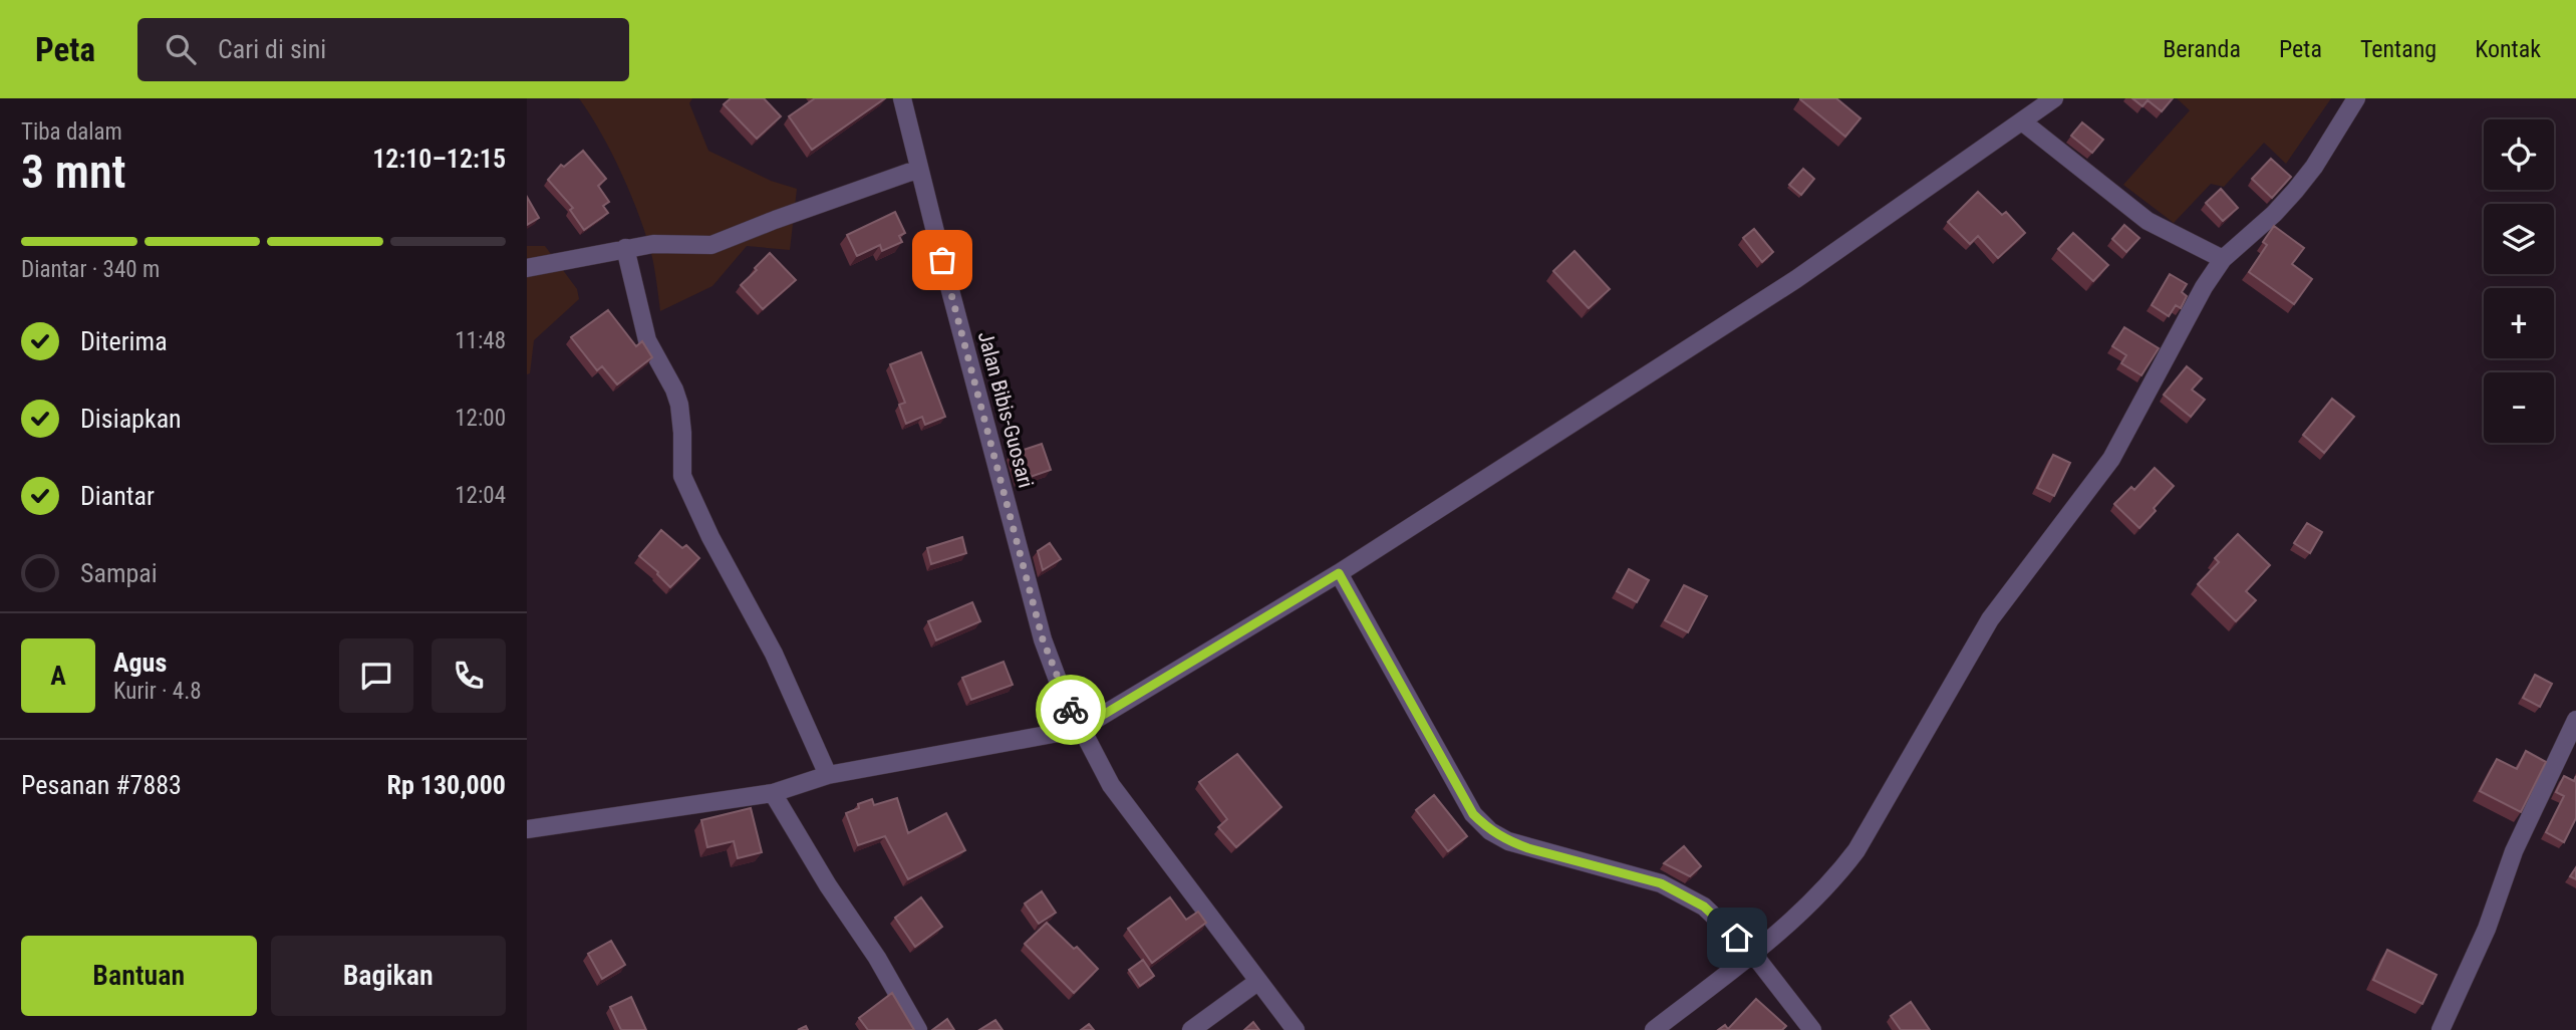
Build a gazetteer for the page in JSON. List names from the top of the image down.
{
  "streets": {
    "street": ["Jalan Bibis-Guosari"]
  },
  "page": {
    "header": "Peta",
    "search": "Cari di sini",
    "nav": [
      "Beranda",
      "Peta",
      "Tentang",
      "Kontak"
    ],
    "heading": ["3 mnt", "Tiba dalam", "12:10–12:15"],
    "panel": [
      "Agus",
      "Kurir · 4.8",
      "Pesanan #7883",
      "Rp 130,000"
    ],
    "map_buttons": ["+", "−"],
    "bar": "Diantar · 340 m",
    "list": [
      ["Diterima", "11:48"],
      ["Disiapkan", "12:00"],
      ["Diantar", "12:04"],
      "Sampai"
    ],
    "round": "A",
    "buttons": ["Bantuan", "Bagikan"]
  }
}
